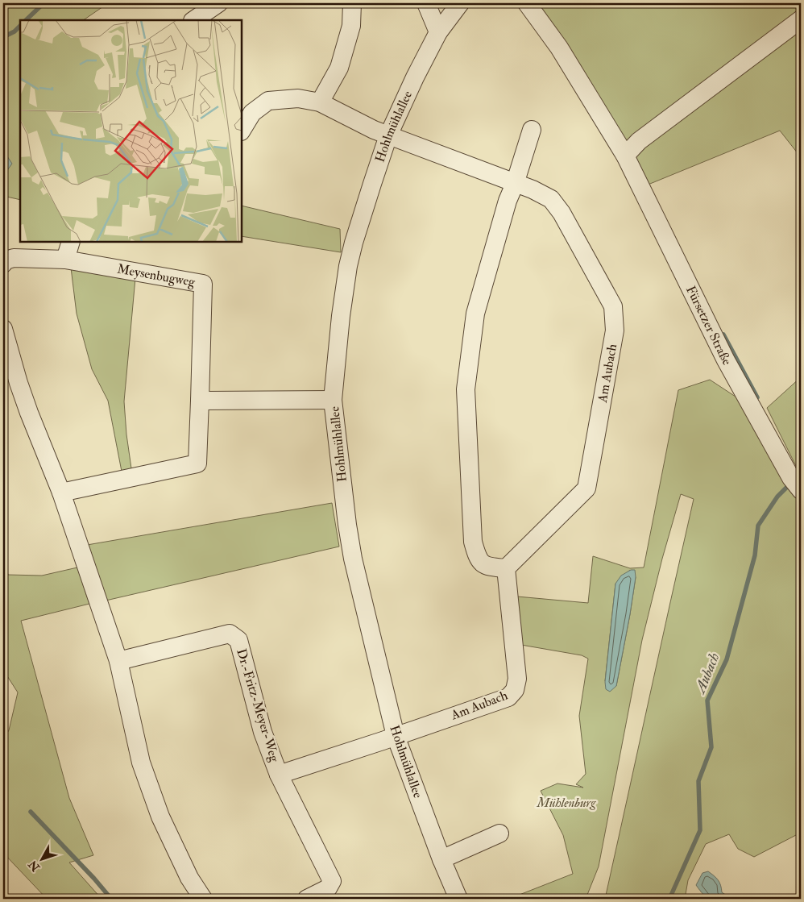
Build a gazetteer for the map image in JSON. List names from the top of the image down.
{
  "streets": {
    "street": [
      "Hohlmühlallee",
      "Meysenbugweg",
      "Fürsetzer Straße",
      "Am Aubach",
      "Dr.-Fritz-Meyer-Weg"
    ]
  },
  "crossings": [
    ["Hohlmühlallee", "Am Aubach"],
    ["Hohlmühlallee", "Dr.-Fritz-Meyer-Weg"],
    ["Am Aubach", "Dr.-Fritz-Meyer-Weg"]
  ],
  "water": ["Aubach"],
  "parks": ["Mühlenburg"],
  "north": "bottom left"
}
